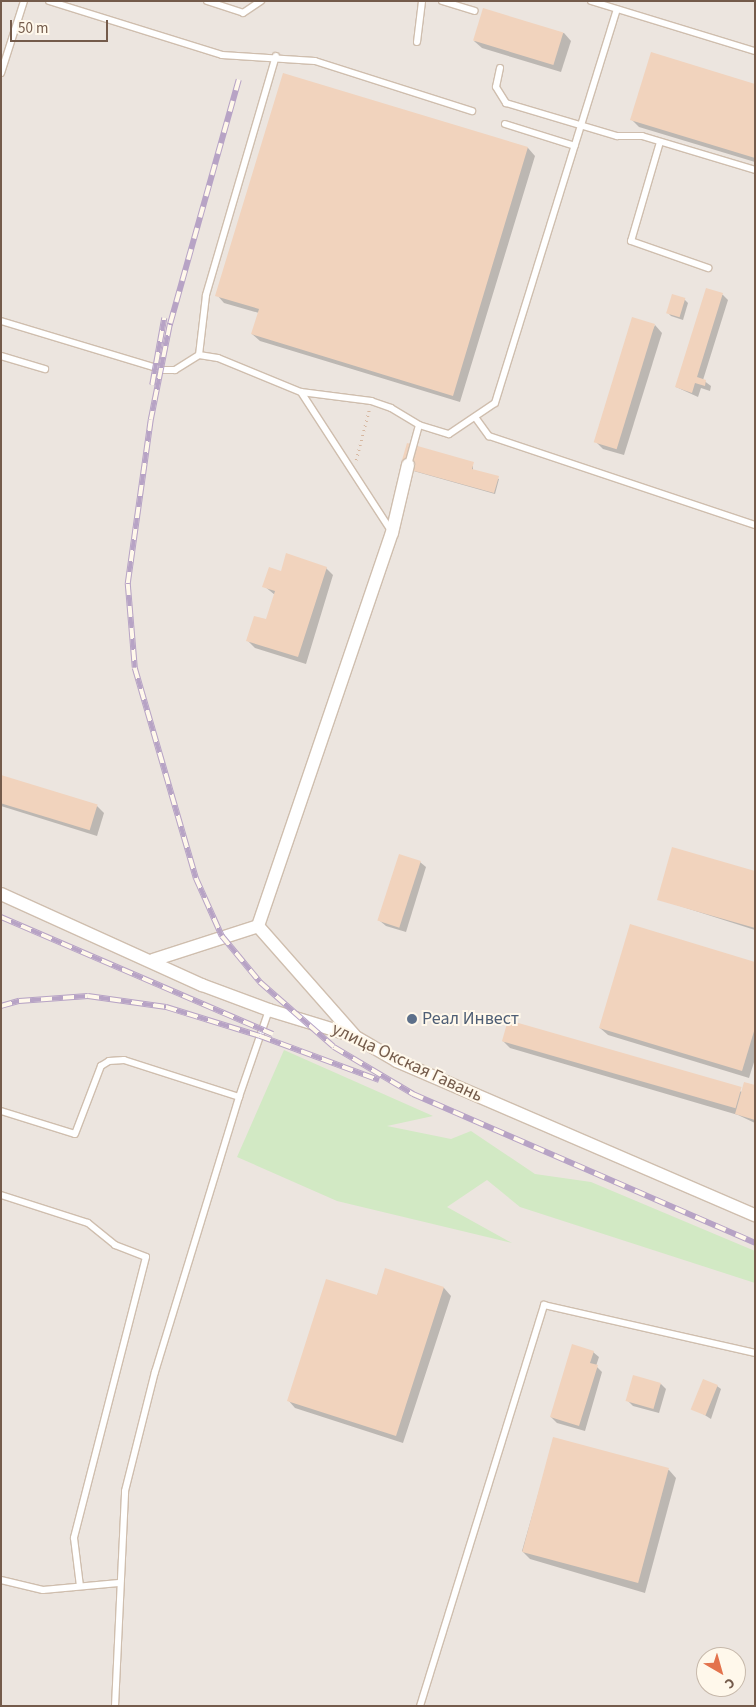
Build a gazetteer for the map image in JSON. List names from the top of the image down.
{
  "streets": {
    "street": ["улица Окская Гавань"]
  },
  "places": ["Реал Инвест"],
  "scale_bar": "50 m",
  "north": "bottom right"
}
